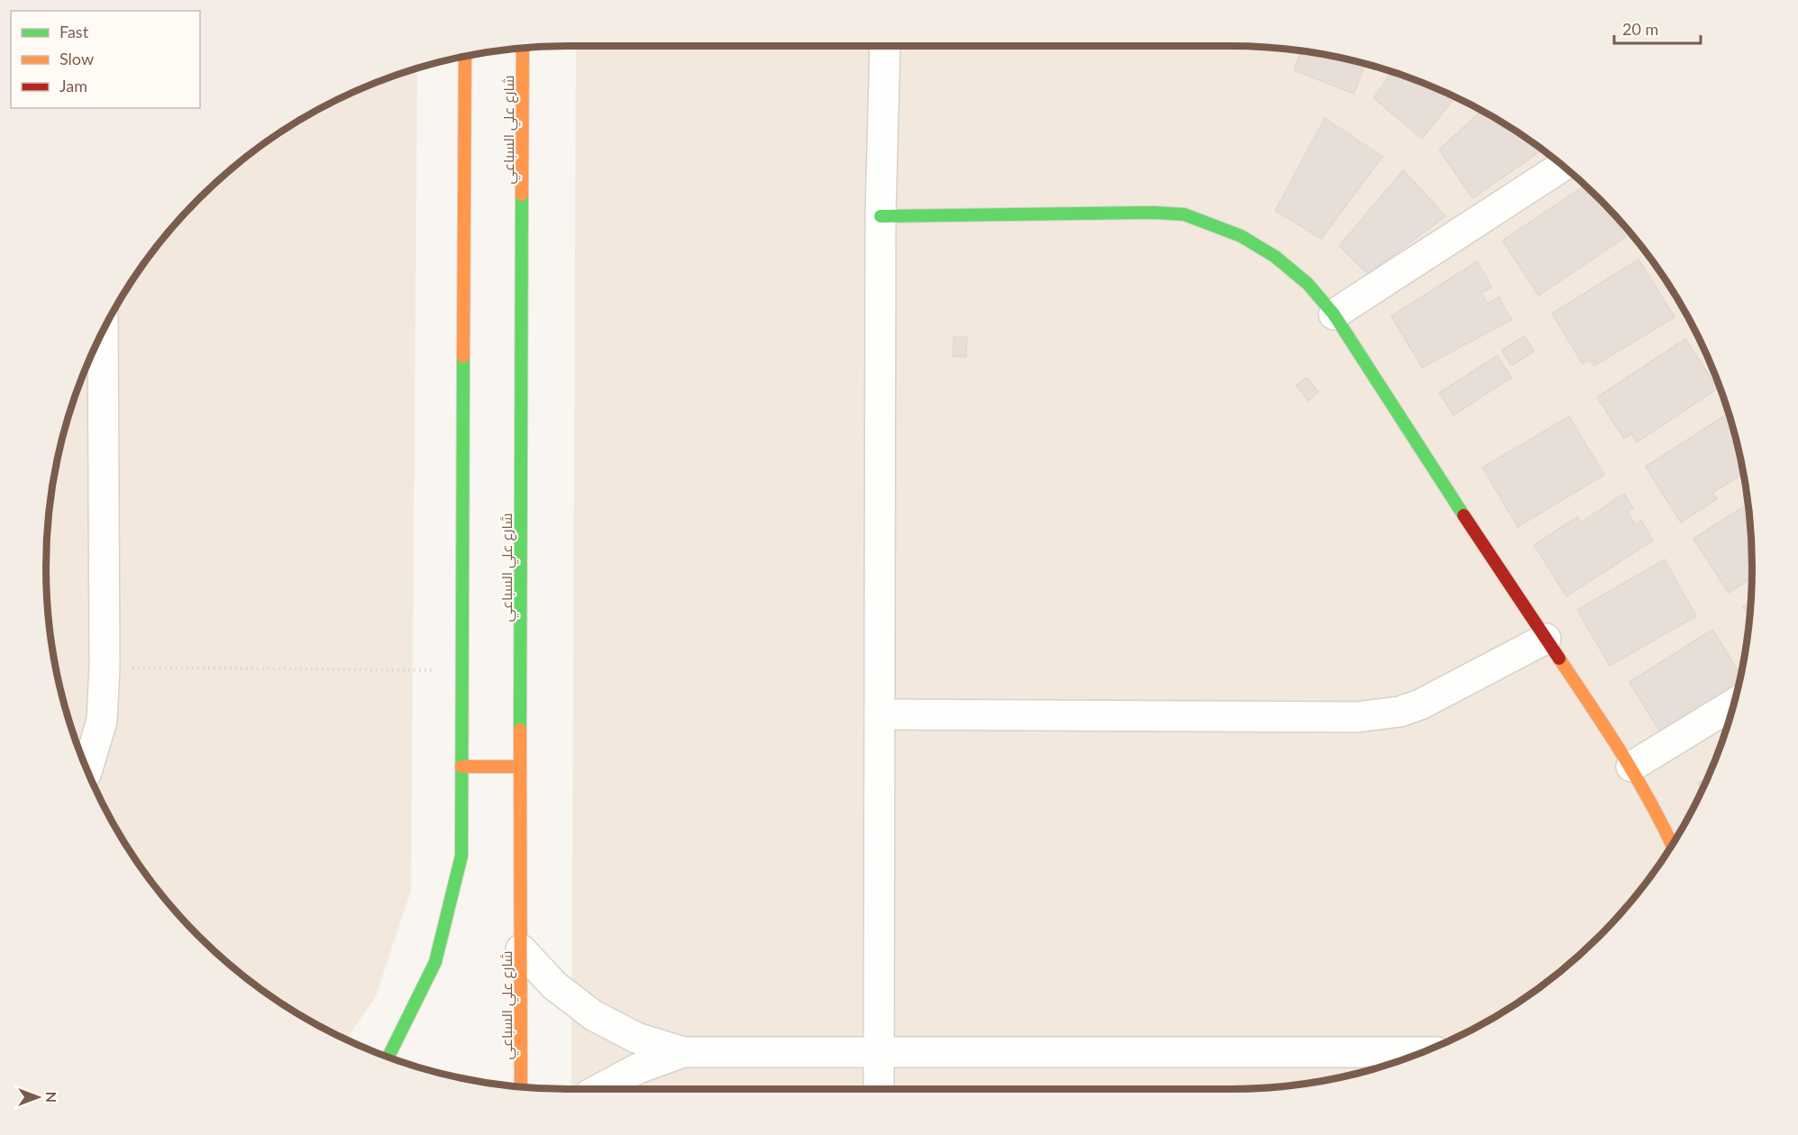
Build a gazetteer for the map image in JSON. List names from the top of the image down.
{
  "streets": {
    "street": ["شارع علي السباعي"]
  },
  "legend": ["Fast", "Slow", "Jam"],
  "scale_bar": "20 m",
  "north": "right"
}
